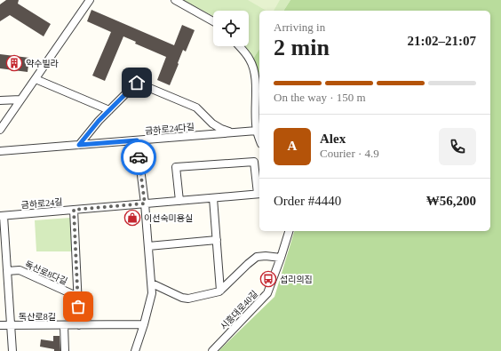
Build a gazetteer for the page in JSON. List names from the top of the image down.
{
  "streets": {
    "street": [
      "금하로24다길",
      "금하로24길",
      "독산로8다길",
      "시흥대로40길",
      "독산로8길"
    ]
  },
  "crossings": [
    ["금하로24길", "독산로8다길"],
    ["독산로8다길", "독산로8길"]
  ],
  "places": {
    "building": ["약수빌라"],
    "shop": ["이선숙미용실"],
    "bus stop": ["섭리의집"]
  },
  "page": {
    "heading": ["2 min", "Arriving in", "21:02–21:07"],
    "panel": [
      "Alex",
      "Courier · 4.9",
      "Order #4440",
      "₩56,200"
    ],
    "bar": "On the way · 150 m",
    "round": "A"
  }
}
